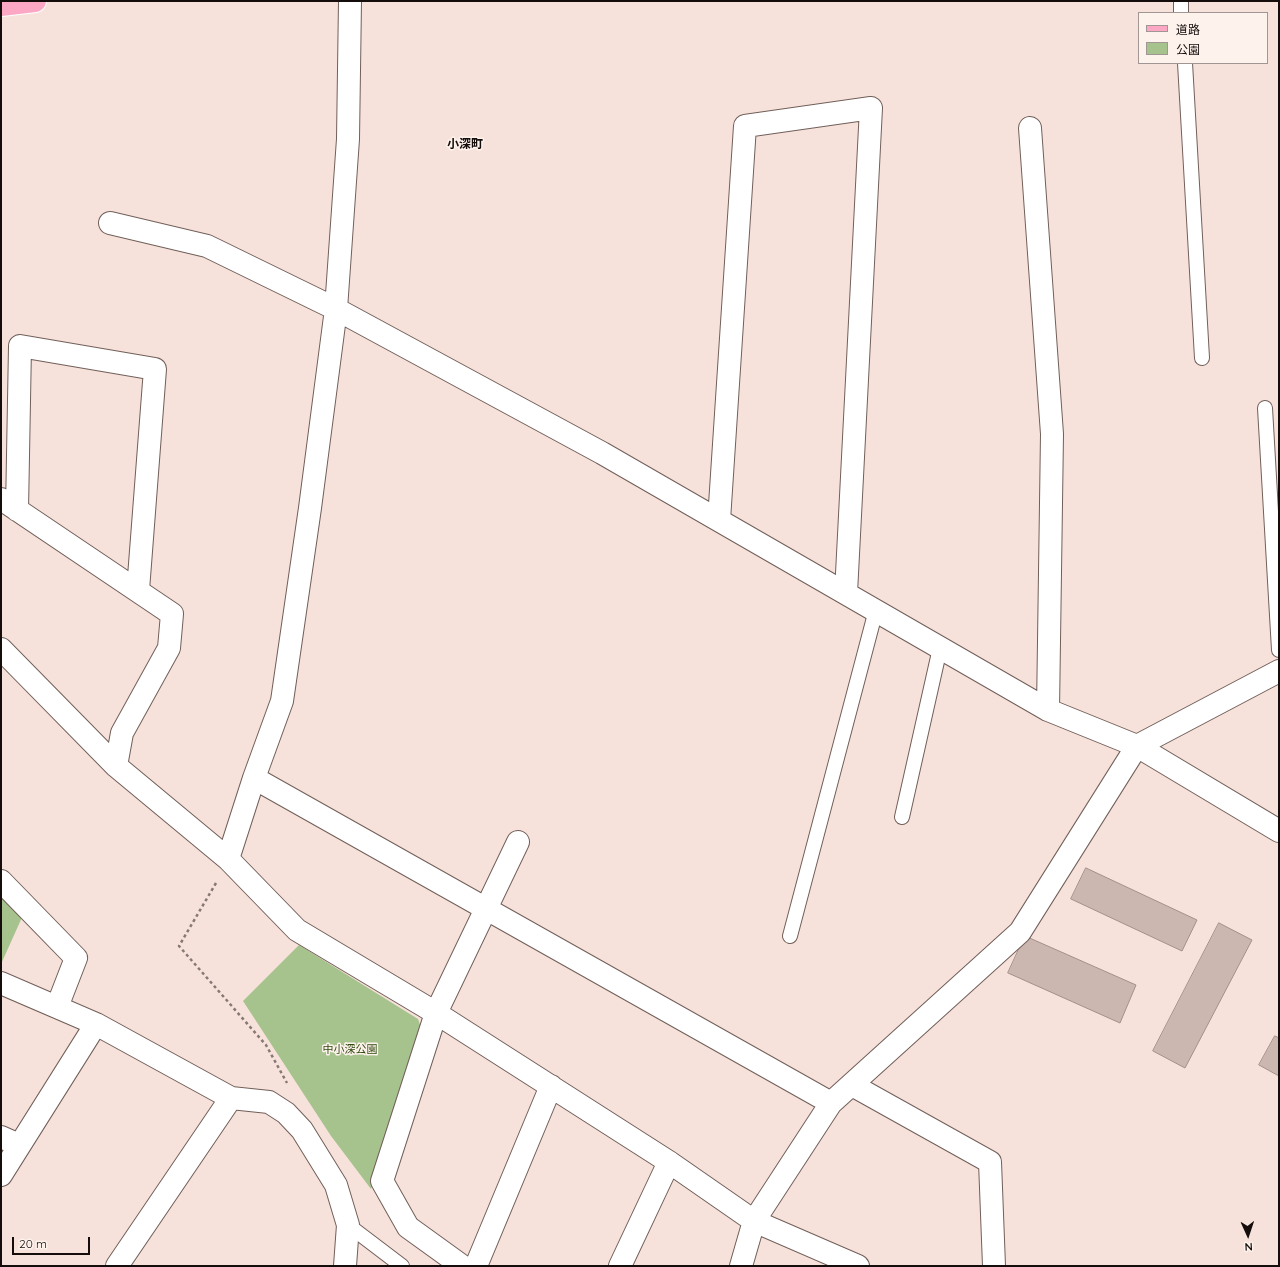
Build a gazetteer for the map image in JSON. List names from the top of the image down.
{
  "districts": ["小深町"],
  "parks": ["中小深公園"],
  "legend": ["道路", "公園"],
  "scale_bar": "20 m",
  "north": "bottom"
}
